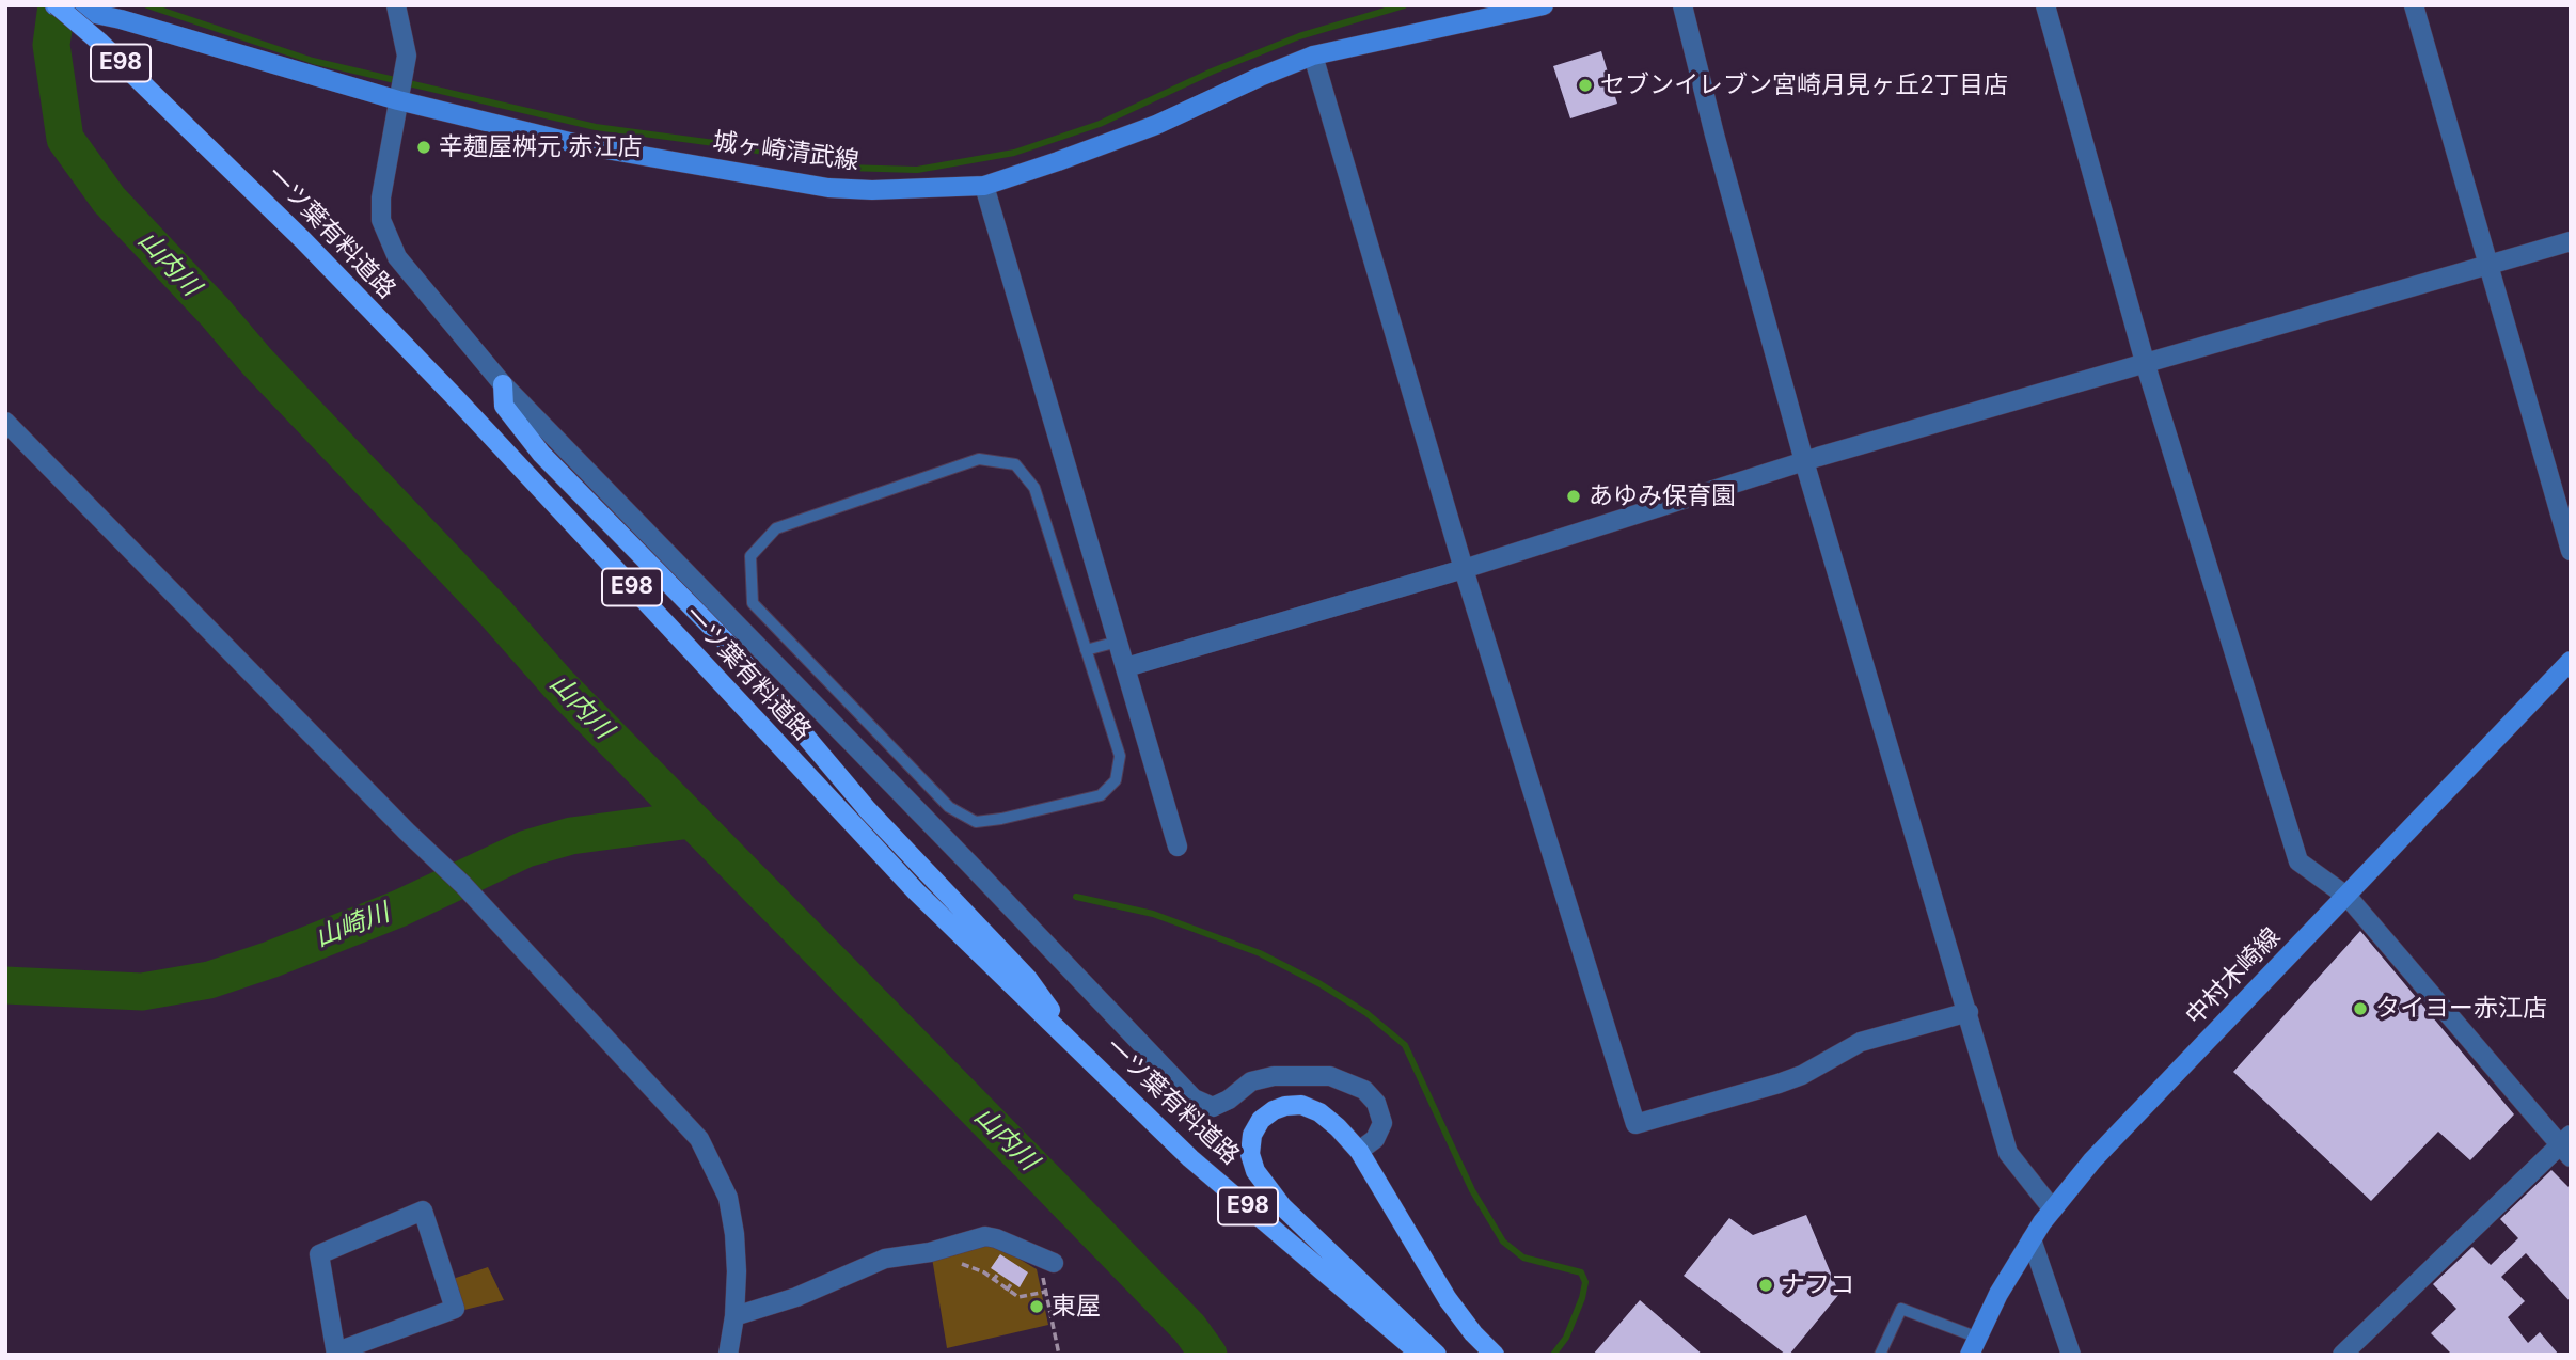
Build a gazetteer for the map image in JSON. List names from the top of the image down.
{
  "streets": {
    "main road": [
      "E98",
      "城ヶ崎清武線",
      "一ツ葉有料道路",
      "中村木崎線"
    ]
  },
  "crossings": [
    ["城ヶ崎清武線", "一ツ葉有料道路"]
  ],
  "water": ["山内川", "山崎川"],
  "places": [
    "セブンイレブン宮崎月見ヶ丘2丁目店",
    "辛麺屋桝元 赤江店",
    "あゆみ保育園",
    "タイヨー赤江店",
    "ナフコ",
    "東屋"
  ]
}
